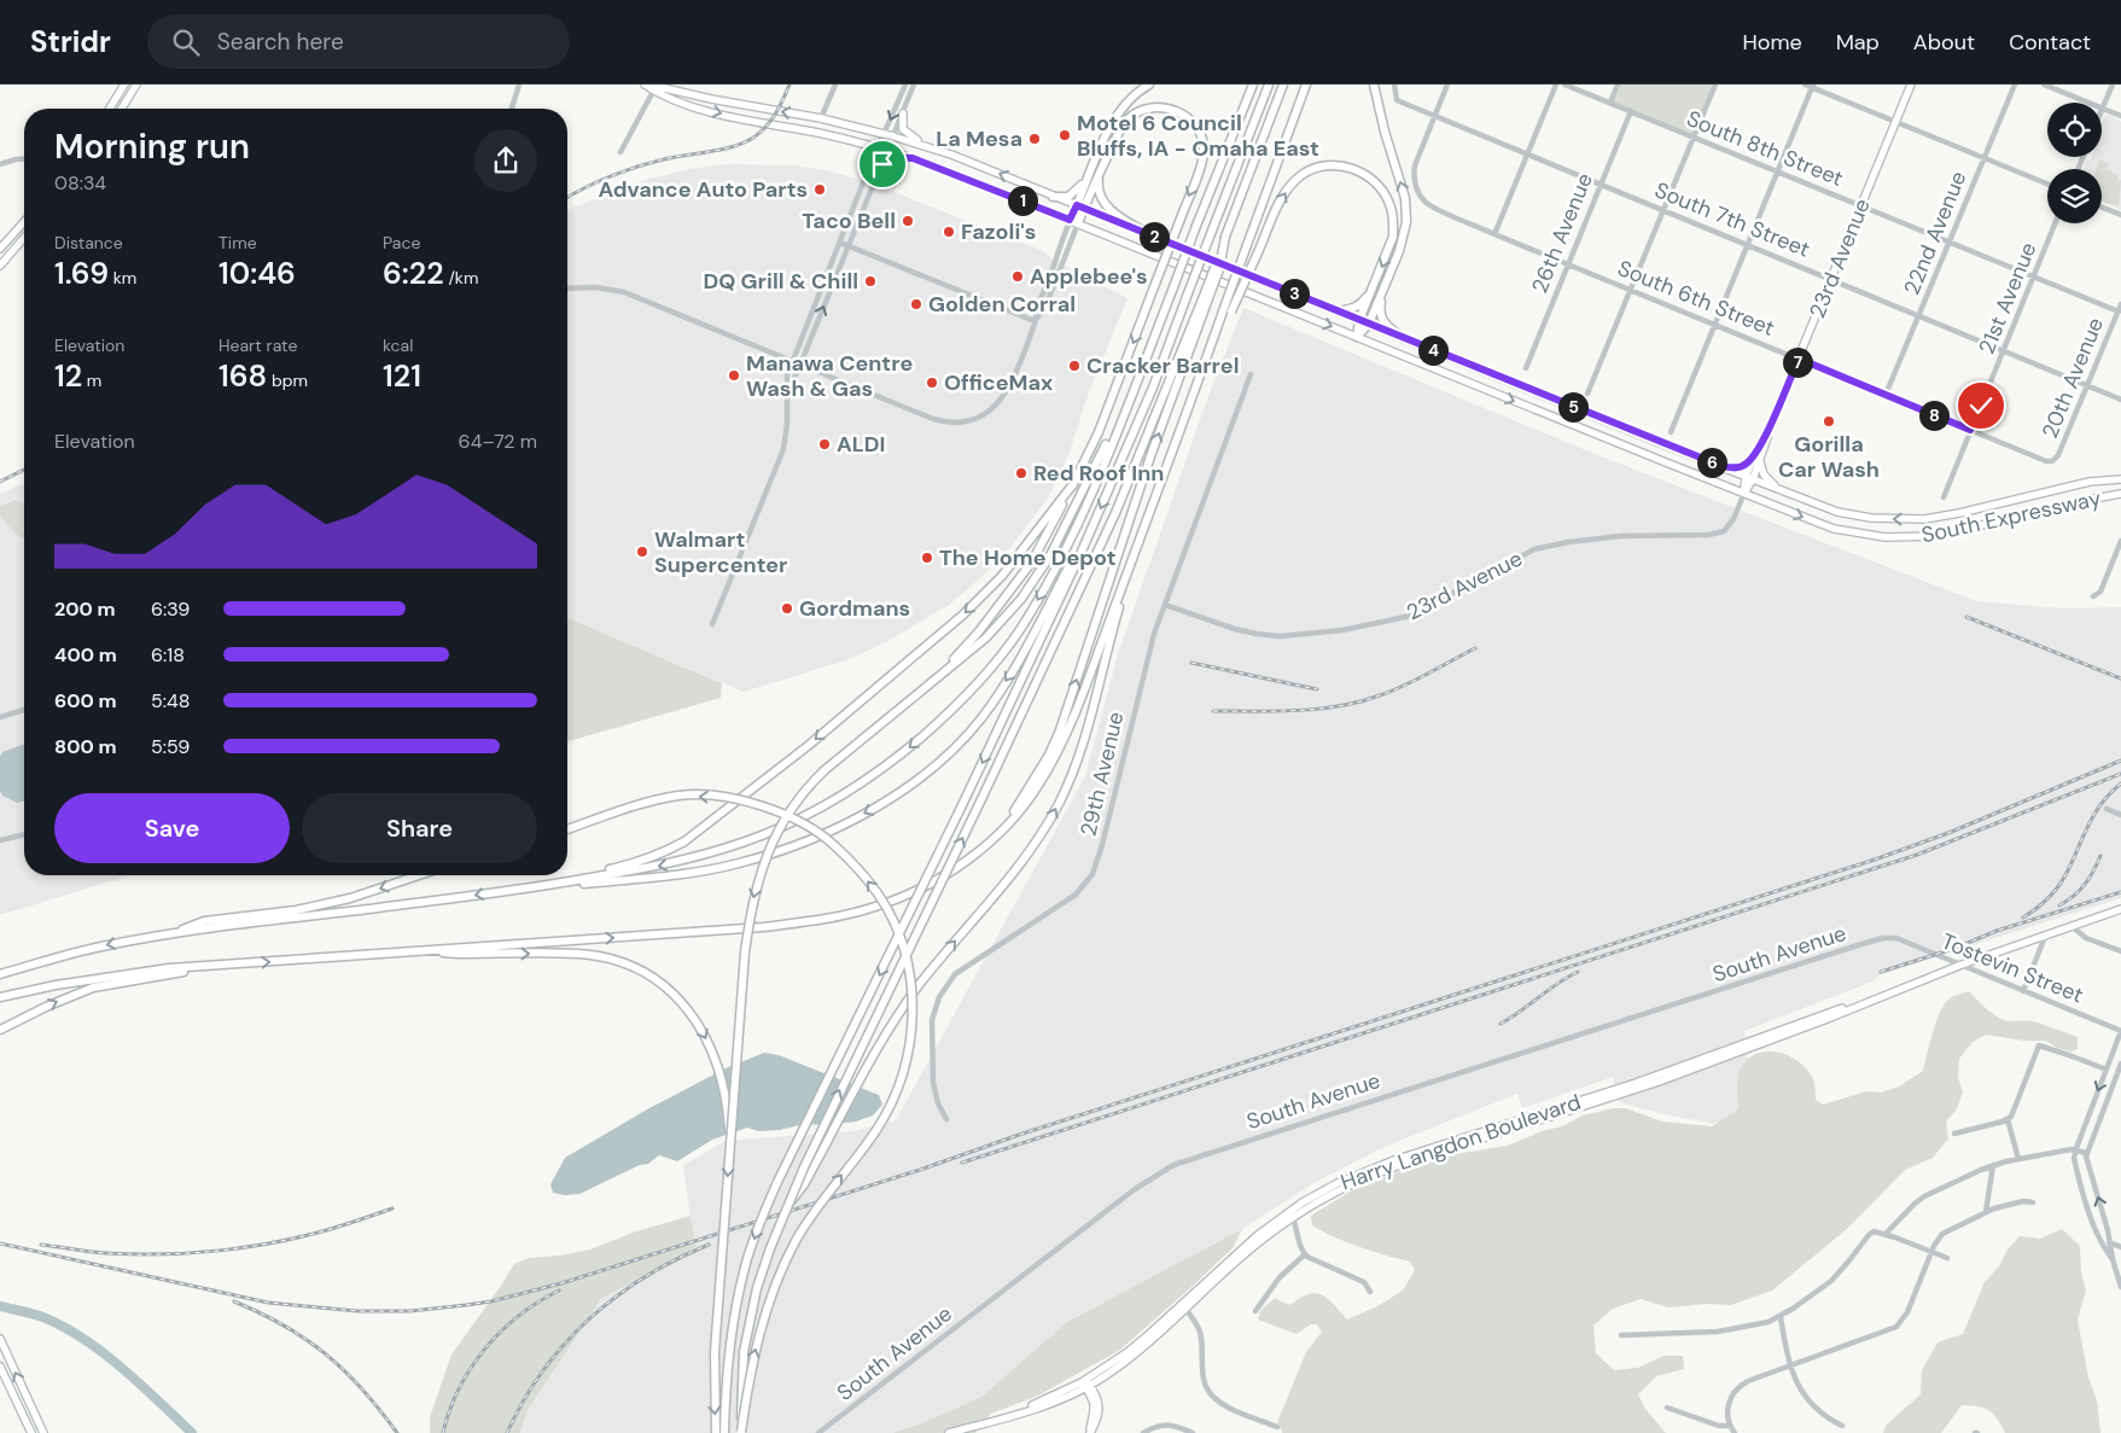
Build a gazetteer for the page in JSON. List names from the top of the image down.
{
  "streets": {
    "main road": ["23rd Avenue", "South Expressway", "Harry Langdon Boulevard"],
    "street": [
      "South 8th Street",
      "South 7th Street",
      "26th Avenue",
      "22nd Avenue",
      "South 6th Street",
      "21st Avenue",
      "20th Avenue",
      "29th Avenue",
      "South Avenue",
      "Tostevin Street"
    ]
  },
  "crossings": [
    ["South 8th Street", "26th Avenue"],
    ["South 8th Street", "22nd Avenue"],
    ["South 8th Street", "23rd Avenue"],
    ["South 8th Street", "21st Avenue"],
    ["South 8th Street", "20th Avenue"],
    ["South 7th Street", "26th Avenue"],
    ["South 7th Street", "22nd Avenue"],
    ["South 7th Street", "23rd Avenue"],
    ["South 7th Street", "South 6th Street"],
    ["South 7th Street", "21st Avenue"],
    ["South 7th Street", "20th Avenue"],
    ["26th Avenue", "South 6th Street"],
    ["22nd Avenue", "South 6th Street"],
    ["23rd Avenue", "South 6th Street"],
    ["23rd Avenue", "South Expressway"],
    ["23rd Avenue", "29th Avenue"],
    ["South 6th Street", "21st Avenue"],
    ["South 6th Street", "20th Avenue"],
    ["South Avenue", "Tostevin Street"],
    ["Tostevin Street", "Harry Langdon Boulevard"]
  ],
  "places": [
    "Motel 6 Council Bluffs, IA - Omaha East",
    "La Mesa",
    "Advance Auto Parts",
    "Taco Bell",
    "Fazoli's",
    "Applebee's",
    "DQ Grill & Chill",
    "Golden Corral",
    "Cracker Barrel",
    "Manawa Centre Wash & Gas",
    "OfficeMax",
    "Gorilla Car Wash",
    "ALDI",
    "Red Roof Inn",
    "Walmart Supercenter",
    "The Home Depot",
    "Gordmans"
  ],
  "page": {
    "header": "Stridr",
    "search": "Search here",
    "nav": [
      "Home",
      "Map",
      "About",
      "Contact"
    ],
    "heading": ["Morning run", "08:34"],
    "pins": [
      "1",
      "2",
      "3",
      "4",
      "7",
      "5",
      "8",
      "6"
    ],
    "stats": [
      ["Distance", "1.69 km"],
      ["Time", "10:46"],
      ["Pace", "6:22 /km"],
      ["Elevation", "12 m"],
      ["Heart rate", "168 bpm"],
      ["kcal", "121"]
    ],
    "chart": ["Elevation", "64–72 m"],
    "list": [
      {
        "name": "200 m",
        "note": "6:39"
      },
      {
        "name": "400 m",
        "note": "6:18"
      },
      {
        "name": "600 m",
        "note": "5:48"
      },
      {
        "name": "800 m",
        "note": "5:59"
      }
    ],
    "buttons": ["Save", "Share"]
  }
}
